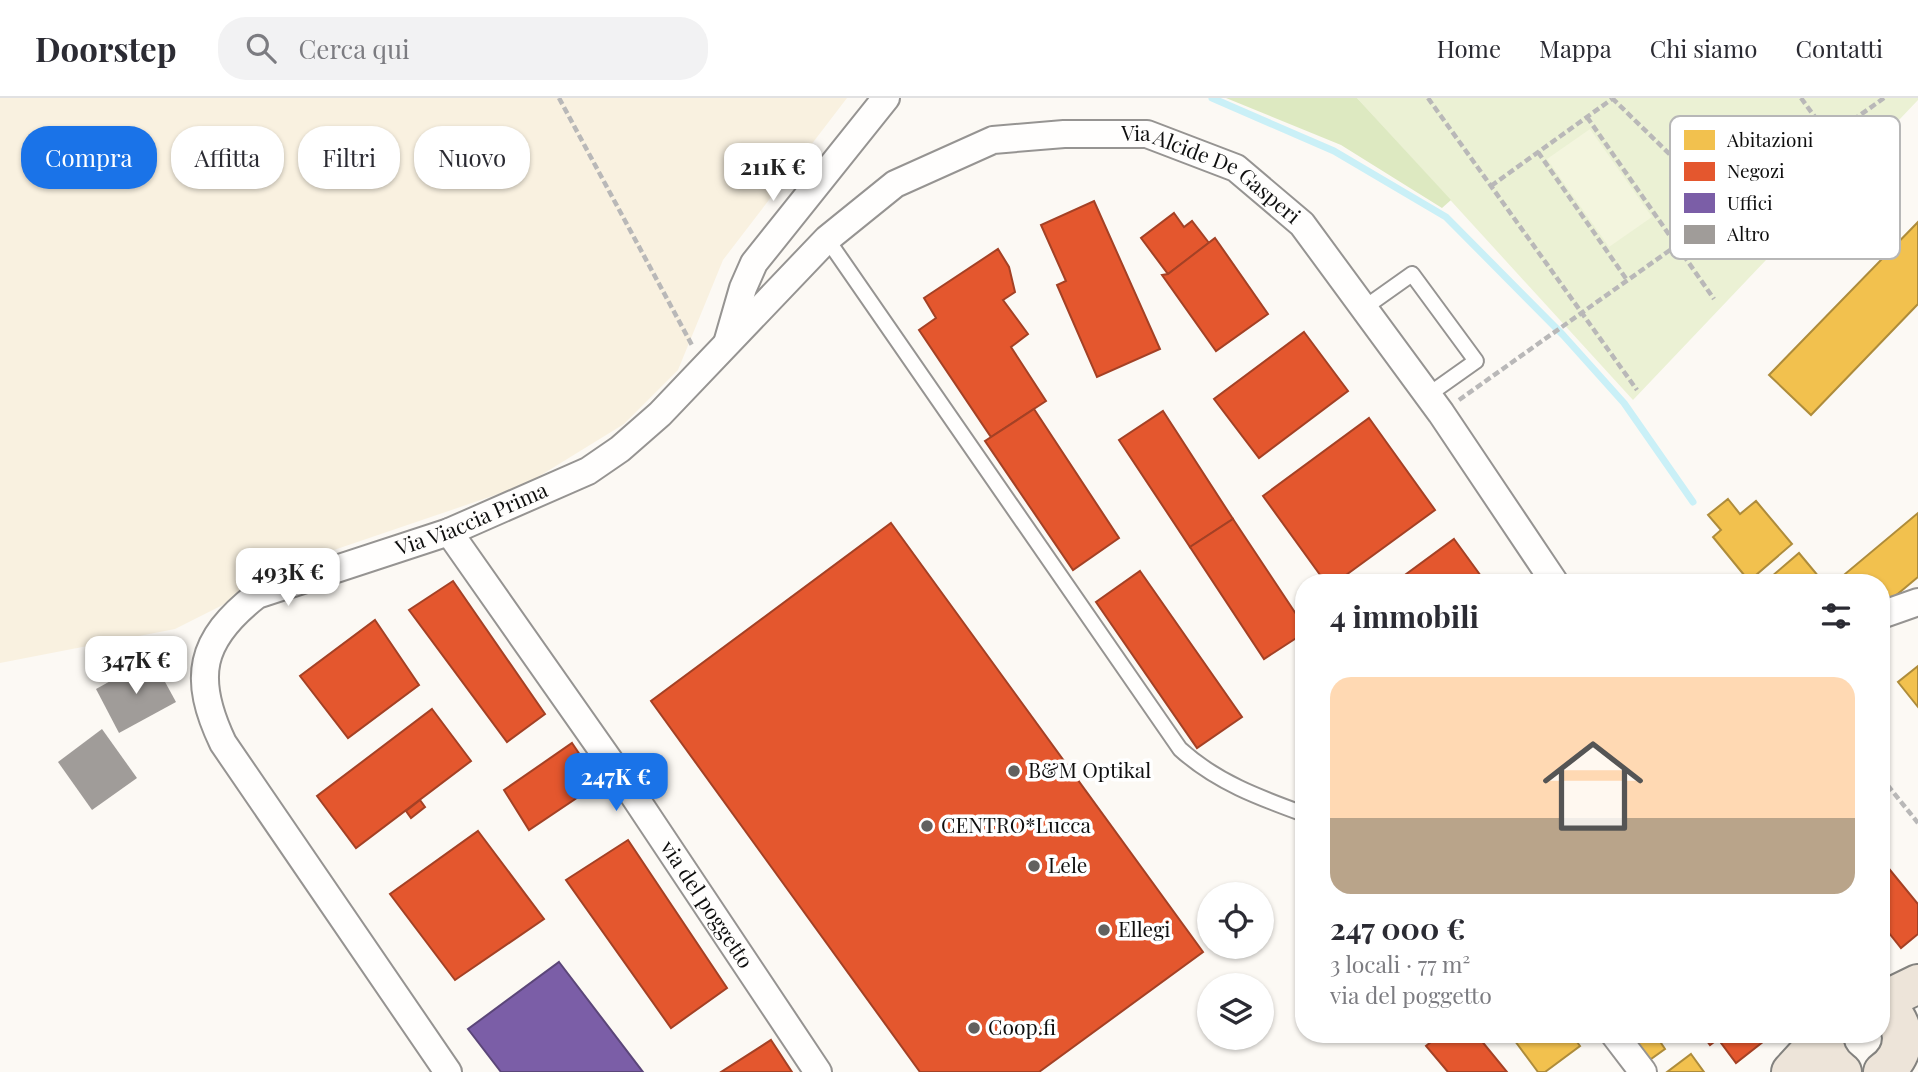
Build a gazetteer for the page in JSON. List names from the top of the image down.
{
  "streets": {
    "street": ["Via Alcide De Gasperi", "Via Viaccia Prima", "via del poggetto"]
  },
  "crossings": [
    ["Via Alcide De Gasperi", "Via Viaccia Prima"],
    ["Via Viaccia Prima", "via del poggetto"]
  ],
  "places": [
    "B&M Optikal",
    "CENTRO*Lucca",
    "Lele",
    "Ellegi",
    "Coop.fi"
  ],
  "legend": [
    "Abitazioni",
    "Negozi",
    "Uffici",
    "Altro"
  ],
  "page": {
    "header": "Doorstep",
    "search": "Cerca qui",
    "nav": [
      "Home",
      "Mappa",
      "Chi siamo",
      "Contatti"
    ],
    "chip": [
      "Compra",
      "Affitta",
      "Filtri",
      "Nuovo"
    ],
    "price": [
      "211K €",
      "493K €",
      "347K €",
      "247K €"
    ],
    "heading": "4 immobili",
    "list": [
      {
        "name": "247 000 €",
        "note": "3 locali · 77 m² · via del poggetto"
      }
    ]
  }
}
